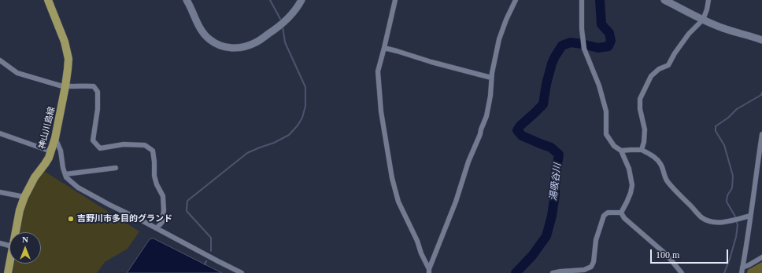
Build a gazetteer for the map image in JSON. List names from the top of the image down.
{
  "streets": {
    "main road": ["神山川島線"]
  },
  "water": ["湯吸谷川"],
  "places": ["吉野川市多目的グランド"],
  "scale_bar": "100 m",
  "north": "top"
}
